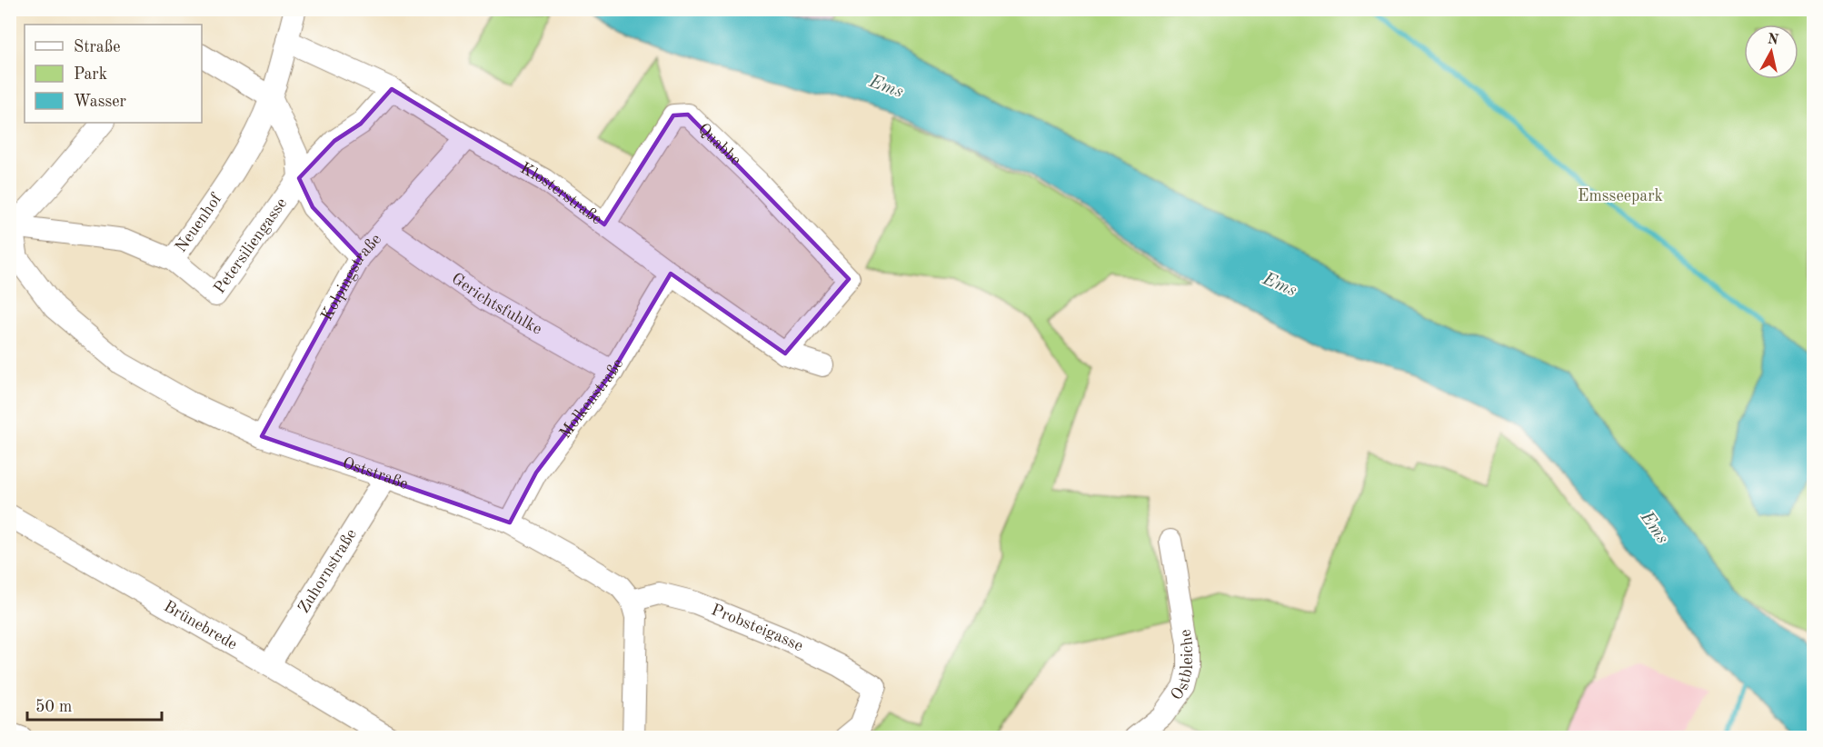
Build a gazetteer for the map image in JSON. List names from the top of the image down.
{
  "streets": {
    "street": [
      "Quabbe",
      "Klosterstraße",
      "Neuenhof",
      "Petersiliengasse",
      "Kolpingstraße",
      "Gerichtsfuhlke",
      "Molkenstraße",
      "Oststraße",
      "Zuhornstraße",
      "Brünebrede",
      "Probsteigasse",
      "Ostbleiche"
    ]
  },
  "crossings": [
    ["Quabbe", "Klosterstraße"],
    ["Klosterstraße", "Neuenhof"],
    ["Klosterstraße", "Kolpingstraße"],
    ["Klosterstraße", "Molkenstraße"],
    ["Neuenhof", "Petersiliengasse"],
    ["Neuenhof", "Oststraße"],
    ["Kolpingstraße", "Gerichtsfuhlke"],
    ["Kolpingstraße", "Oststraße"],
    ["Gerichtsfuhlke", "Molkenstraße"],
    ["Molkenstraße", "Oststraße"],
    ["Oststraße", "Zuhornstraße"],
    ["Oststraße", "Probsteigasse"],
    ["Zuhornstraße", "Brünebrede"]
  ],
  "water": ["Ems"],
  "parks": ["Emsseepark"],
  "legend": ["Straße", "Park", "Wasser"],
  "scale_bar": "50 m",
  "north": "top"
}
